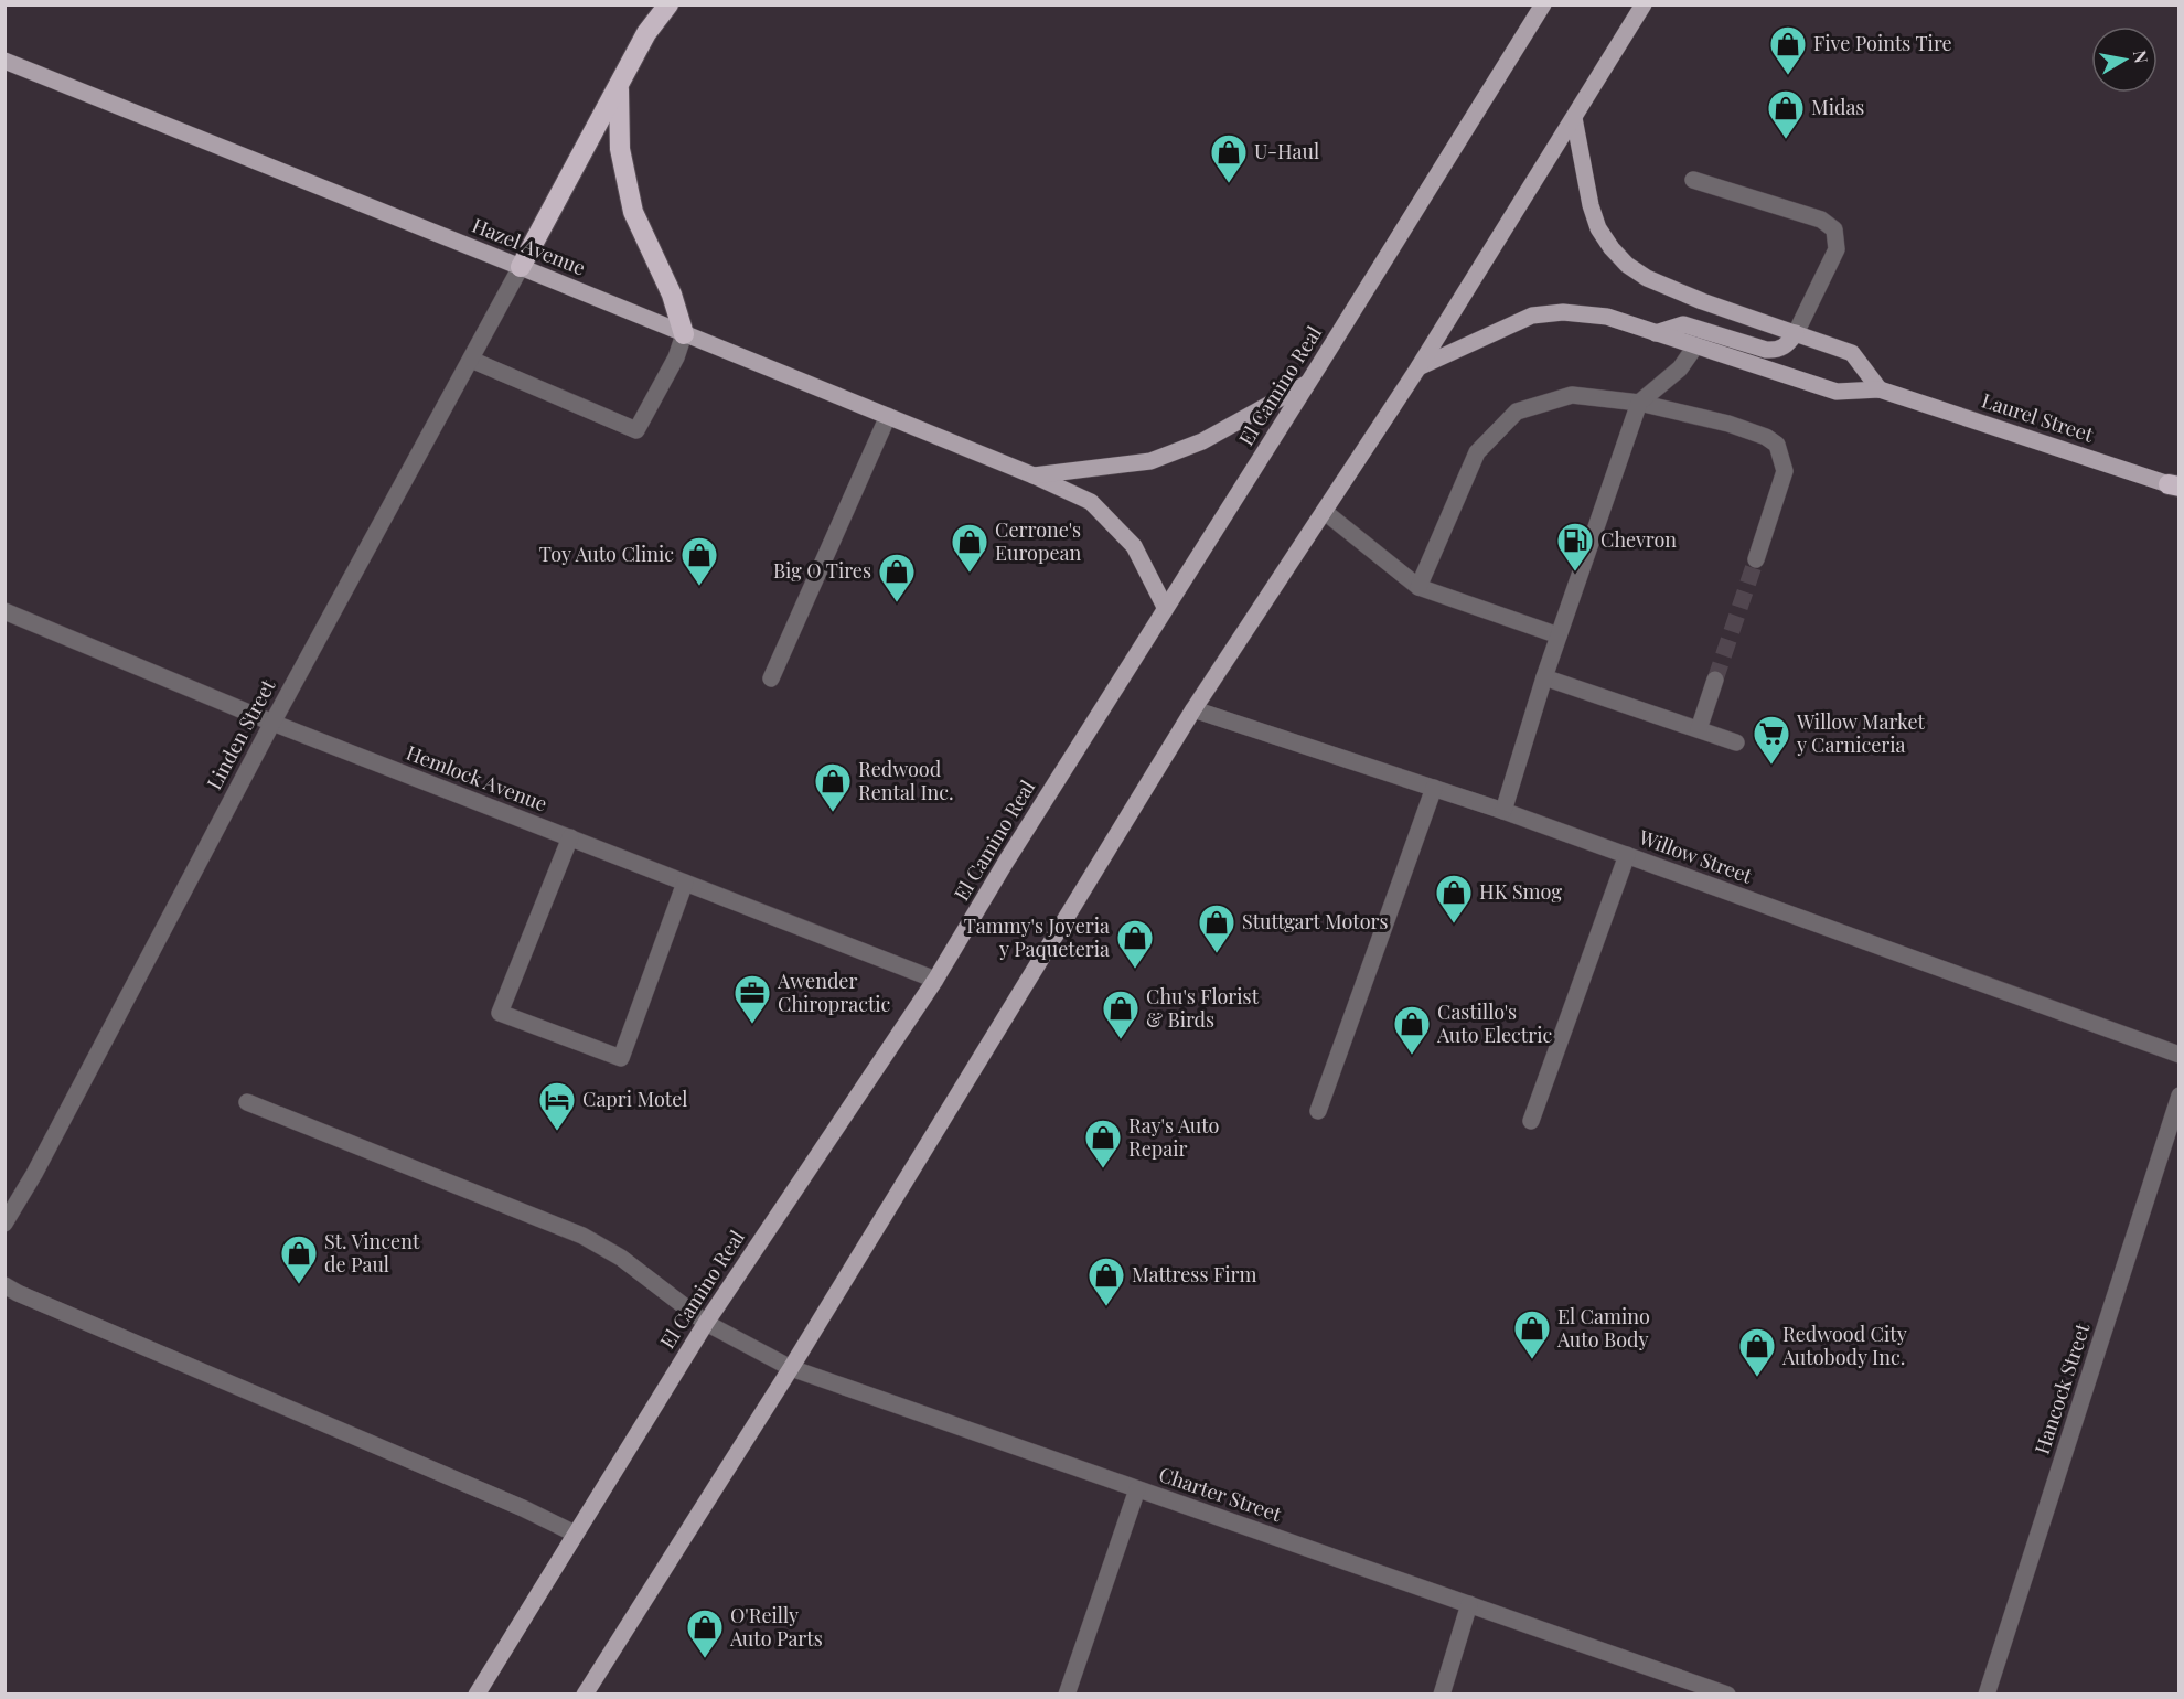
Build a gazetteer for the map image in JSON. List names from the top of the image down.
{
  "streets": {
    "main road": ["Hazel Avenue", "El Camino Real", "Laurel Street"],
    "street": [
      "Linden Street",
      "Hemlock Avenue",
      "Willow Street",
      "Hancock Street",
      "Charter Street"
    ]
  },
  "crossings": [
    ["Hazel Avenue", "El Camino Real"],
    ["Hazel Avenue", "Linden Street"],
    ["El Camino Real", "Hemlock Avenue"],
    ["El Camino Real", "Charter Street"],
    ["Linden Street", "Hemlock Avenue"]
  ],
  "places": {
    "shop": [
      "Five Points Tire",
      "Midas",
      "U-Haul",
      "Cerrone's European",
      "Toy Auto Clinic",
      "Big O Tires",
      "Redwood Rental Inc.",
      "HK Smog",
      "Stuttgart Motors",
      "Tammy's Joyeria y Paqueteria",
      "Chu's Florist & Birds",
      "Castillo's Auto Electric",
      "Ray's Auto Repair",
      "St. Vincent de Paul",
      "Mattress Firm",
      "El Camino Auto Body",
      "Redwood City Autobody Inc.",
      "O'Reilly Auto Parts"
    ],
    "fuel station": ["Chevron"],
    "supermarket": ["Willow Market y Carniceria"],
    "office": ["Awender Chiropractic"],
    "hotel": ["Capri Motel"]
  },
  "north": "right"
}
